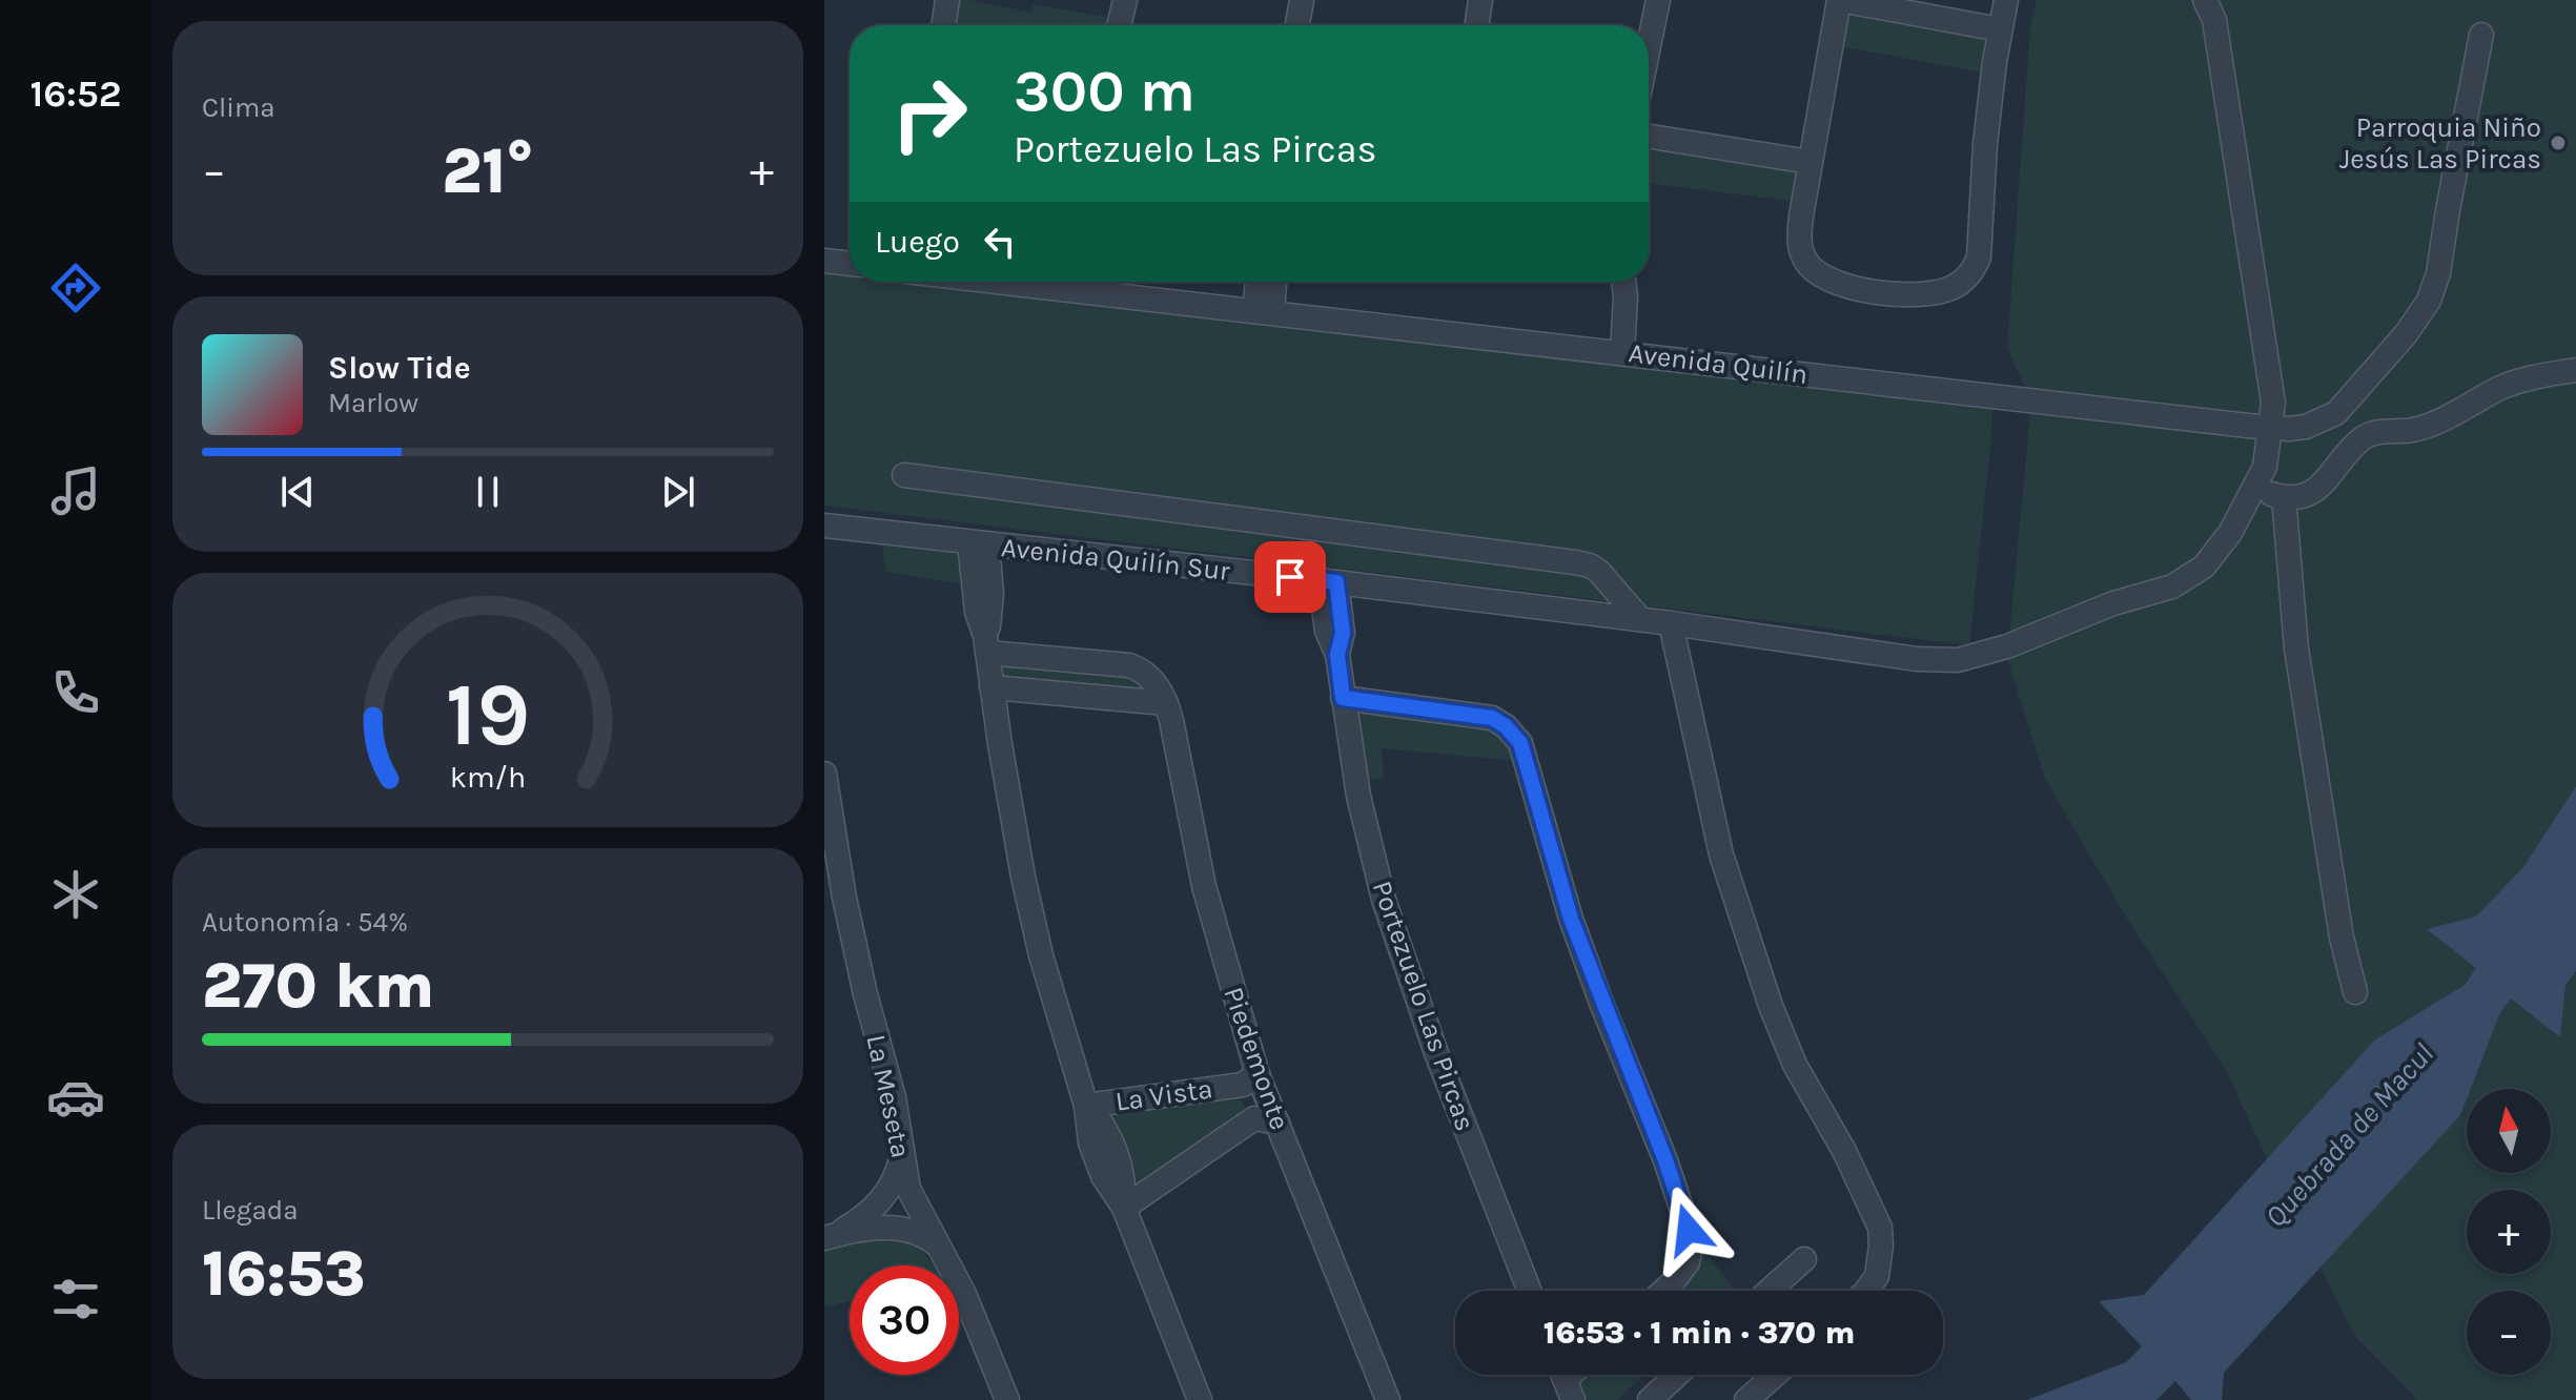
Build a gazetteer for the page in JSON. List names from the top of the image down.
{
  "streets": {
    "street": [
      "Avenida Quilín",
      "Avenida Quilín Sur",
      "Portezuelo Las Pircas",
      "Piedemonte",
      "La Vista",
      "La Meseta"
    ]
  },
  "crossings": [
    ["Avenida Quilín", "Avenida Quilín Sur"],
    ["Avenida Quilín Sur", "Portezuelo Las Pircas"],
    ["Piedemonte", "La Vista"]
  ],
  "water": ["Quebrada de Macul"],
  "places": ["Parroquia Niño Jesús Las Pircas"],
  "north": "top",
  "page": {
    "tabs": "16:52",
    "tile": [
      "Clima",
      ["Autonomía · 54%", "270 km"],
      ["Llegada", "16:53"]
    ],
    "turn": ["300 m", "Portezuelo Las Pircas"],
    "heat": ["−", "21°", "+"],
    "then": "Luego",
    "song": ["Slow Tide", "Marlow"],
    "map_buttons": ["+", "−"],
    "limit": "30",
    "trip": "16:53 · 1 min · 370 m",
    "gauge": ["19", "km/h"]
  }
}
